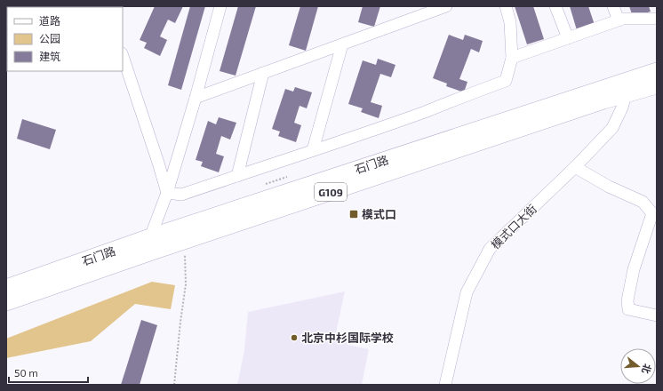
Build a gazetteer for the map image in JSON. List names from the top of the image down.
{
  "streets": {
    "highway": ["石门路", "G109"],
    "street": ["模式口大街"]
  },
  "crossings": [
    ["石门路", "模式口大街"]
  ],
  "places": {
    "transit": ["模式口"],
    "other": ["北京中杉国际学校"]
  },
  "legend": ["道路", "公园", "建筑"],
  "scale_bar": "50 m",
  "north": "right"
}
